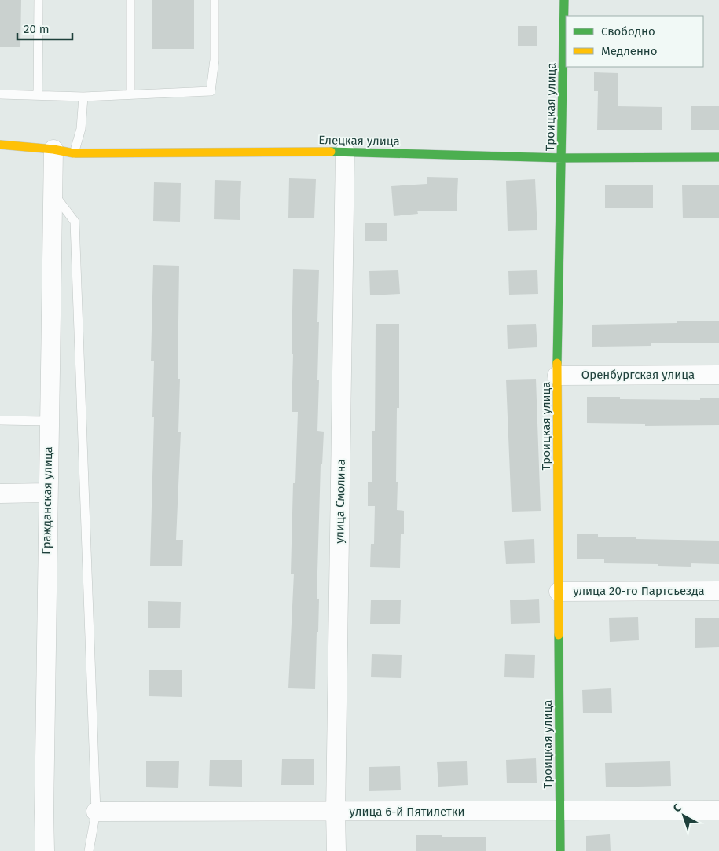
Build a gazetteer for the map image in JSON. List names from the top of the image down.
{
  "streets": {
    "street": [
      "Троицкая улица",
      "Елецкая улица",
      "Оренбургская улица",
      "Гражданская улица",
      "улица Смолина",
      "улица 20-го Партсъезда",
      "улица 6-й Пятилетки"
    ]
  },
  "crossings": [
    ["Троицкая улица", "Елецкая улица"],
    ["Троицкая улица", "Оренбургская улица"],
    ["Троицкая улица", "улица 20-го Партсъезда"],
    ["Троицкая улица", "улица 6-й Пятилетки"],
    ["Елецкая улица", "Гражданская улица"],
    ["Елецкая улица", "улица Смолина"],
    ["улица Смолина", "улица 6-й Пятилетки"]
  ],
  "legend": ["Свободно", "Медленно"],
  "scale_bar": "20 m",
  "north": "top left"
}
